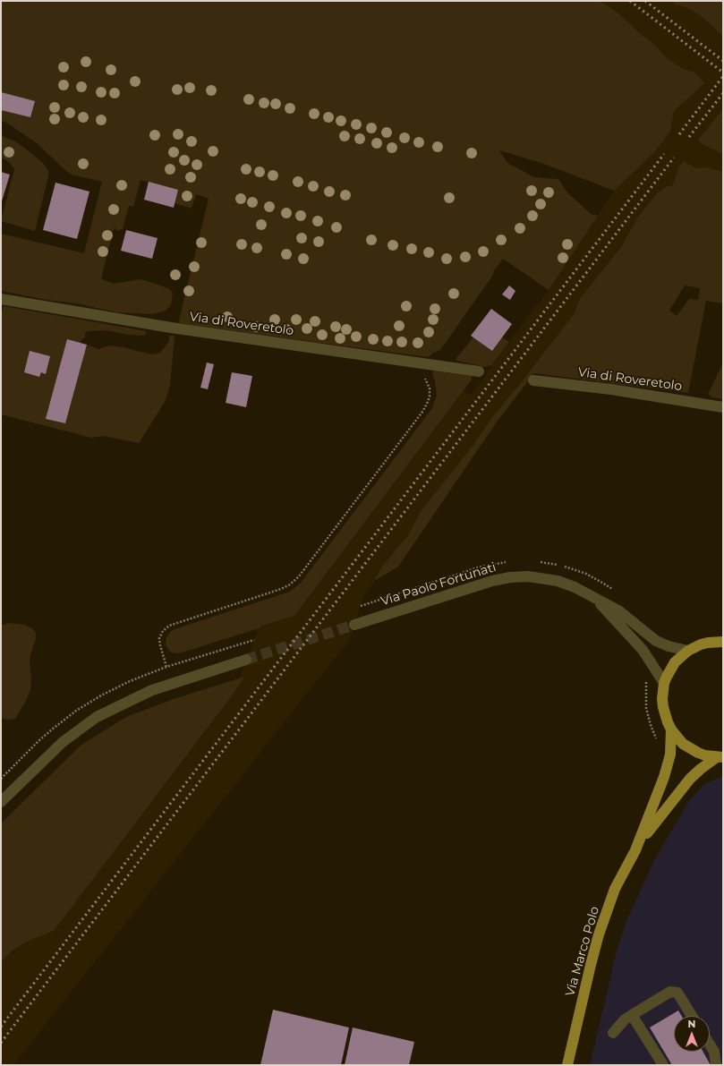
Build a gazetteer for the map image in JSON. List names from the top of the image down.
{
  "streets": {
    "main road": ["Via Marco Polo"],
    "street": ["Via di Roveretolo", "Via Paolo Fortunati"]
  },
  "north": "top"
}
